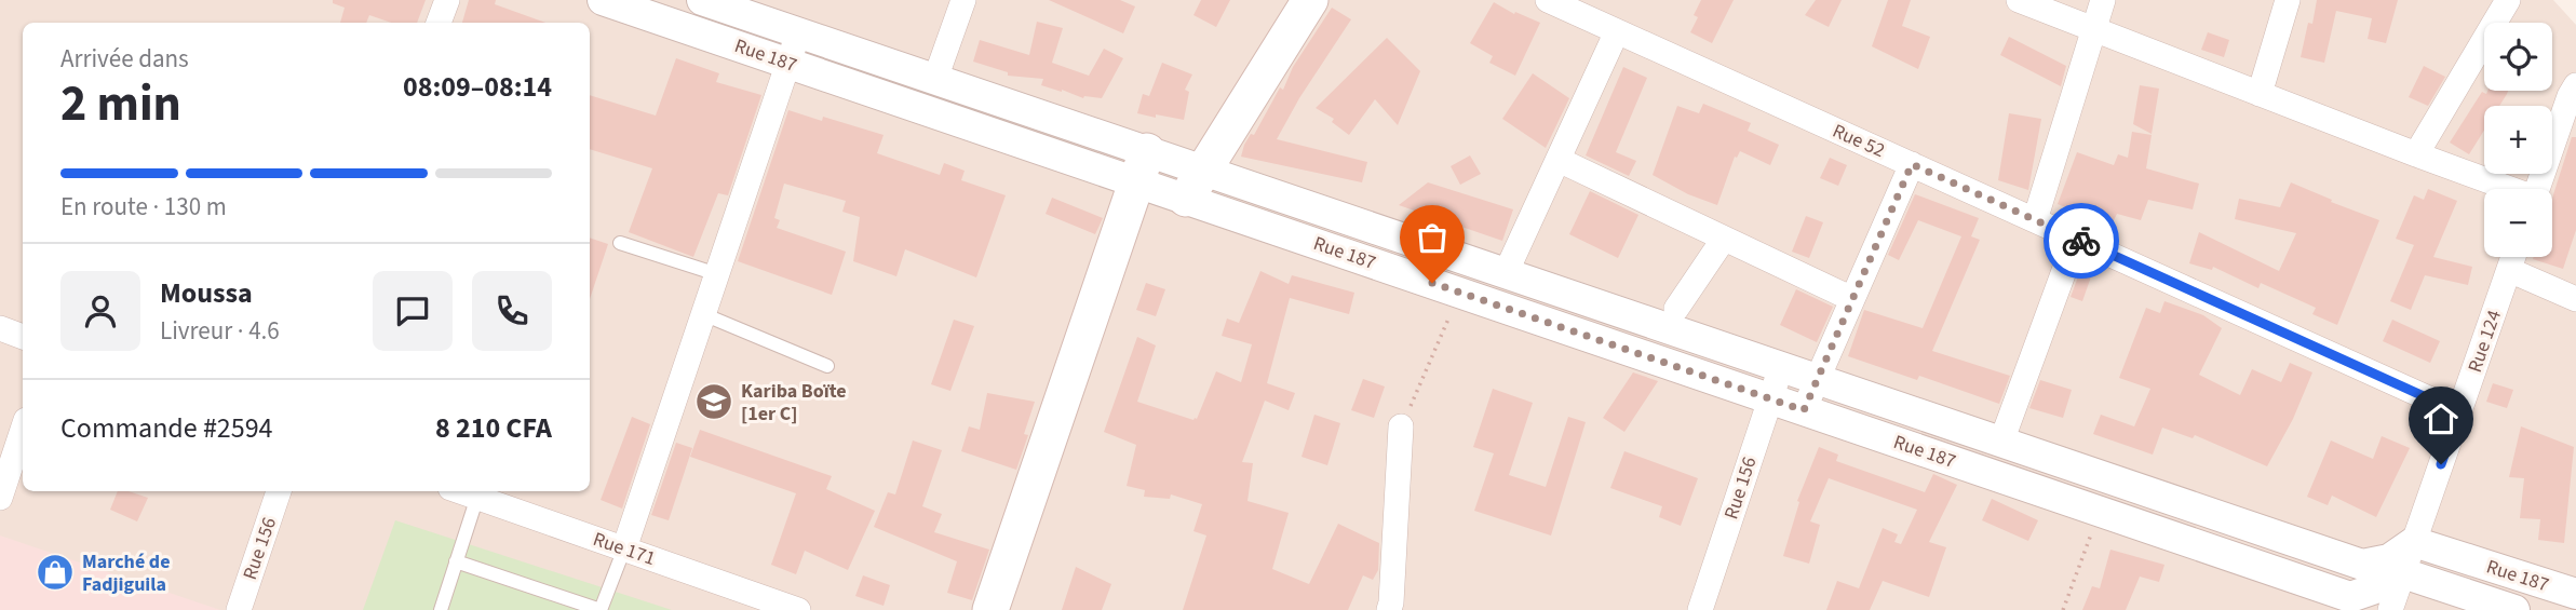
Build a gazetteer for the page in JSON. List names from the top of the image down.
{
  "streets": {
    "street": [
      "Rue 187",
      "Rue 52",
      "Rue 124",
      "Rue 156",
      "Rue 171"
    ]
  },
  "crossings": [
    ["Rue 187", "Rue 124"],
    ["Rue 187", "Rue 156"],
    ["Rue 52", "Rue 124"]
  ],
  "places": {
    "school or university": ["Kariba Boïte [1er C]"],
    "shop": ["Marché de Fadjiguila"]
  },
  "page": {
    "map_buttons": ["+", "−"],
    "heading": ["2 min", "Arrivée dans", "08:09–08:14"],
    "panel": [
      "Moussa",
      "Livreur · 4.6",
      "Commande #2594",
      "8 210 CFA"
    ],
    "bar": "En route · 130 m"
  }
}
